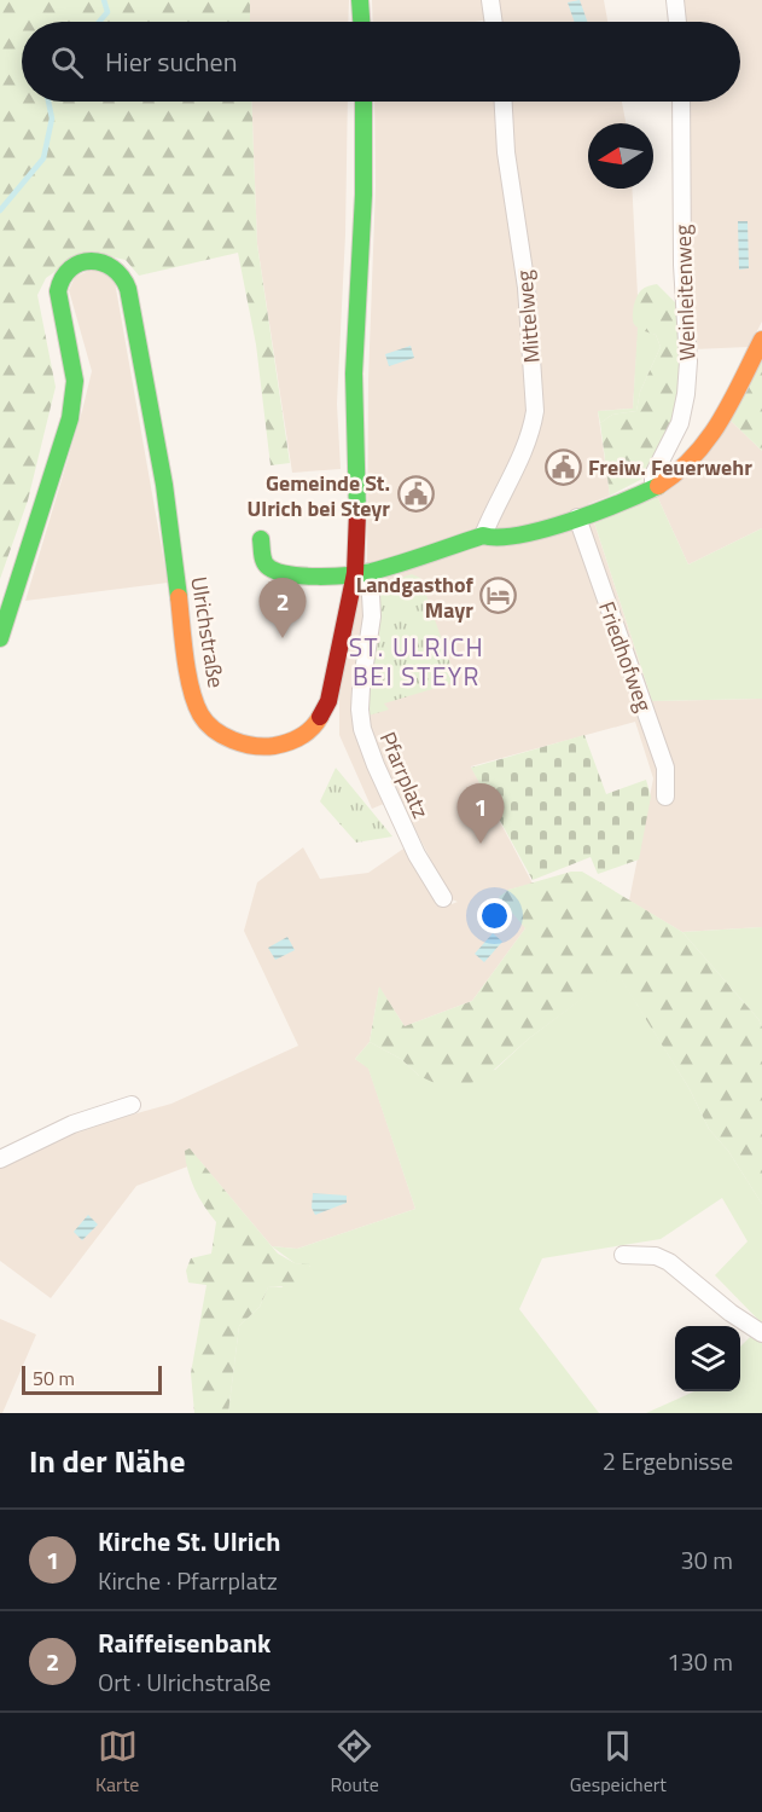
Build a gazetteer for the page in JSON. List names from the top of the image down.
{
  "streets": {
    "street": [
      "Weinleitenweg",
      "Mittelweg",
      "Ulrichstraße",
      "Friedhofweg",
      "Pfarrplatz"
    ]
  },
  "crossings": [
    ["Ulrichstraße", "Pfarrplatz"]
  ],
  "districts": ["ST. ULRICH BEI STEYR"],
  "places": {
    "public building": ["Freiw. Feuerwehr", "Gemeinde St. Ulrich bei Steyr"],
    "hotel": ["Landgasthof Mayr"]
  },
  "scale_bar": "50 m",
  "north": "left",
  "page": {
    "search": "Hier suchen",
    "pins": ["2", "1"],
    "scale": "50 m",
    "heading": ["In der Nähe", "2 Ergebnisse"],
    "list": [
      {
        "mark": "1",
        "name": "Kirche St. Ulrich",
        "note": "Kirche · Pfarrplatz",
        "value": "30 m"
      },
      {
        "mark": "2",
        "name": "Raiffeisenbank",
        "note": "Ort · Ulrichstraße",
        "value": "130 m"
      }
    ],
    "nav": ["Karte", "Route", "Gespeichert"]
  }
}
